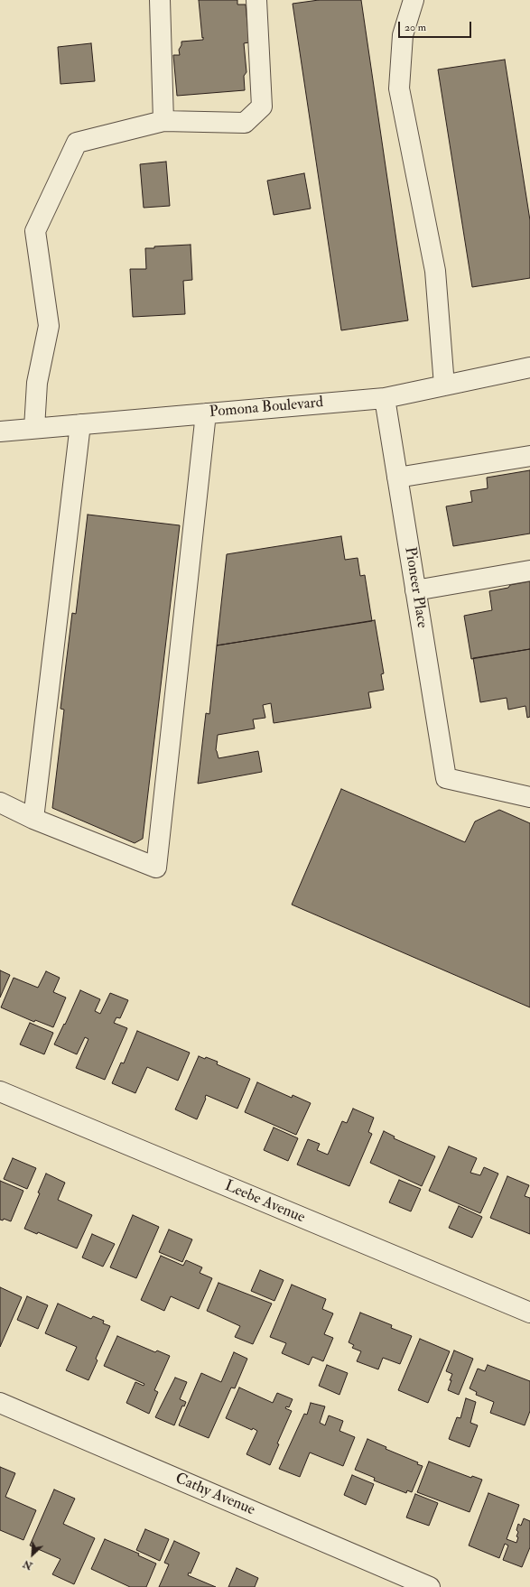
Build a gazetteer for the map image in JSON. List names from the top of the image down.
{
  "streets": {
    "street": [
      "Pomona Boulevard",
      "Pioneer Place",
      "Leebe Avenue",
      "Cathy Avenue"
    ]
  },
  "crossings": [
    ["Pomona Boulevard", "Pioneer Place"]
  ],
  "scale_bar": "20 m",
  "north": "bottom left"
}
